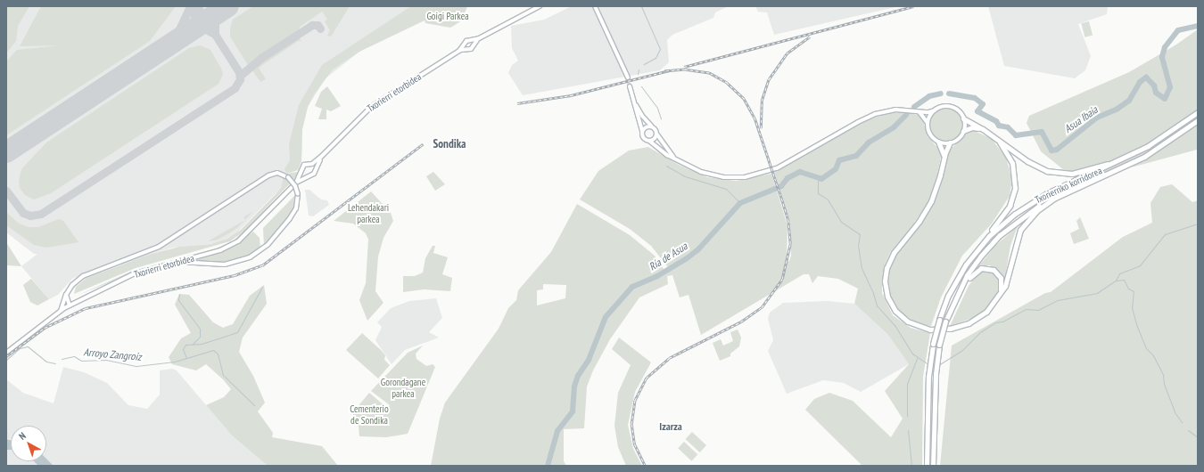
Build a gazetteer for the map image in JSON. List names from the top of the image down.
{
  "streets": {
    "highway": ["Txorierriko korridorea"],
    "street": ["Txorierri etorbidea"]
  },
  "districts": ["Sondika", "Izarza"],
  "water": ["Asua Ibaia", "Ría de Asua", "Arroyo Zangroiz"],
  "parks": [
    "Goigi Parkea",
    "Lehendakari parkea",
    "Gorondagane parkea",
    "Cementerio de Sondika"
  ],
  "north": "top left"
}
